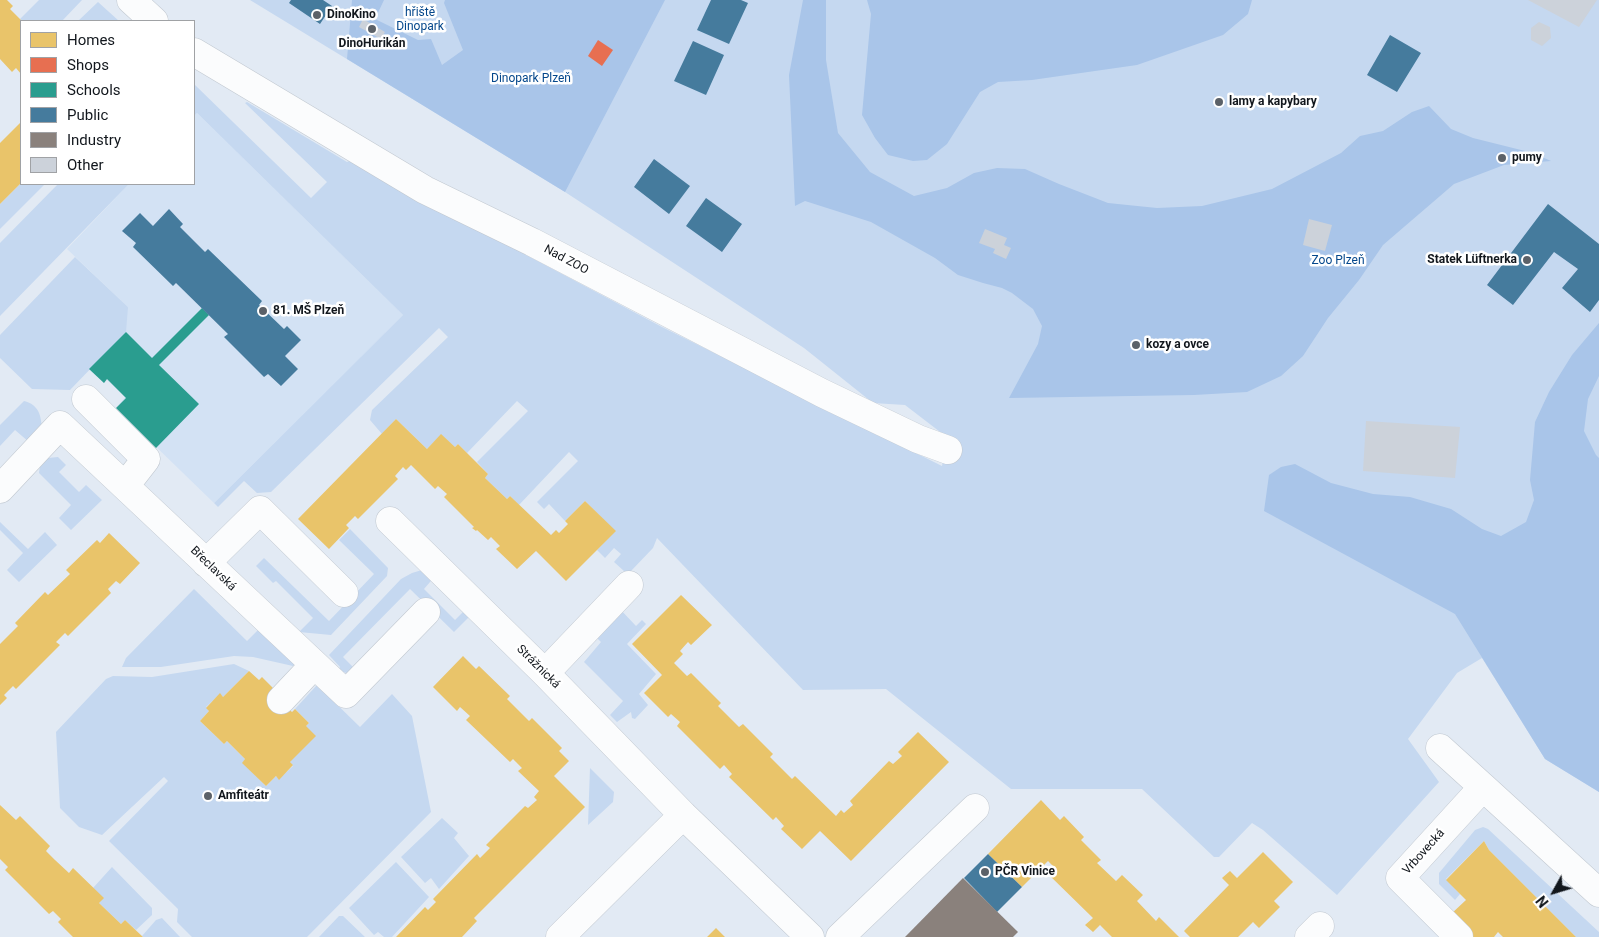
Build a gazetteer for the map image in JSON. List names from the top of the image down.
{
  "streets": {
    "street": [
      "Nad ZOO",
      "Břeclavská",
      "Strážnická",
      "Vrbovecká"
    ]
  },
  "parks": ["hřiště Dinopark", "Dinopark Plzeň", "Zoo Plzeň"],
  "places": [
    "DinoKino",
    "DinoHurikán",
    "lamy a kapybary",
    "pumy",
    "Statek Lüftnerka",
    "81. MŠ Plzeň",
    "kozy a ovce",
    "Amfiteátr",
    "PČR Vinice"
  ],
  "legend": [
    "Homes",
    "Shops",
    "Schools",
    "Public",
    "Industry",
    "Other"
  ],
  "north": "bottom left"
}
